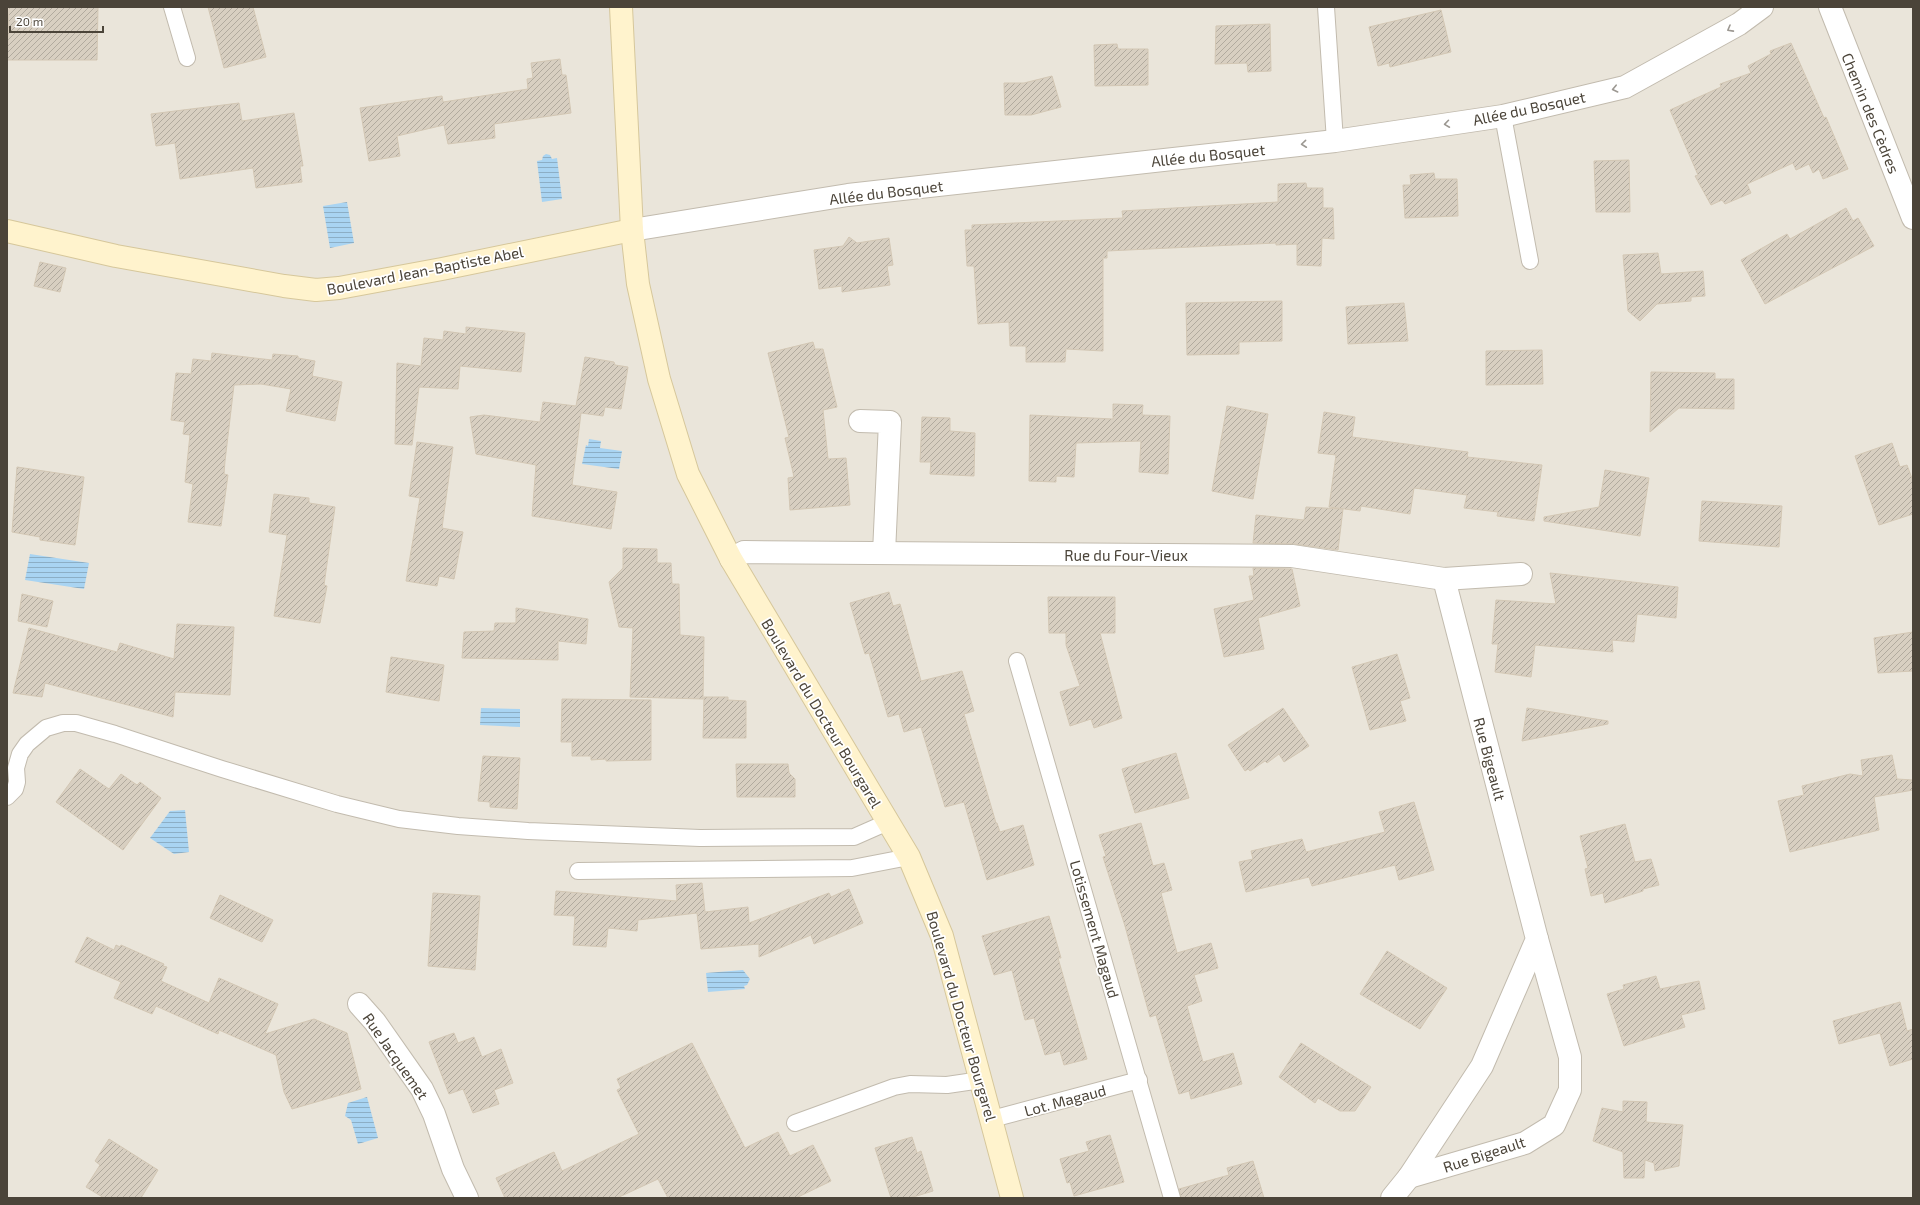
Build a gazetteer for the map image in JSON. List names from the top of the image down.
{
  "streets": {
    "main road": ["Boulevard Jean-Baptiste Abel", "Boulevard du Docteur Bourgarel"],
    "street": [
      "Allée du Bosquet",
      "Chemin des Cèdres",
      "Rue du Four-Vieux",
      "Rue Bigeault",
      "Rue Jacquemet"
    ],
    "lane": ["Lotissement Magaud", "Lot. Magaud"]
  },
  "crossings": [
    ["Allée du Bosquet", "Boulevard Jean-Baptiste Abel"],
    ["Allée du Bosquet", "Boulevard du Docteur Bourgarel"],
    ["Boulevard Jean-Baptiste Abel", "Boulevard du Docteur Bourgarel"],
    ["Rue du Four-Vieux", "Boulevard du Docteur Bourgarel"],
    ["Rue du Four-Vieux", "Rue Bigeault"],
    ["Boulevard du Docteur Bourgarel", "Lot. Magaud"],
    ["Lotissement Magaud", "Lot. Magaud"]
  ],
  "one_way": ["Allée du Bosquet"],
  "scale_bar": "20 m"
}
